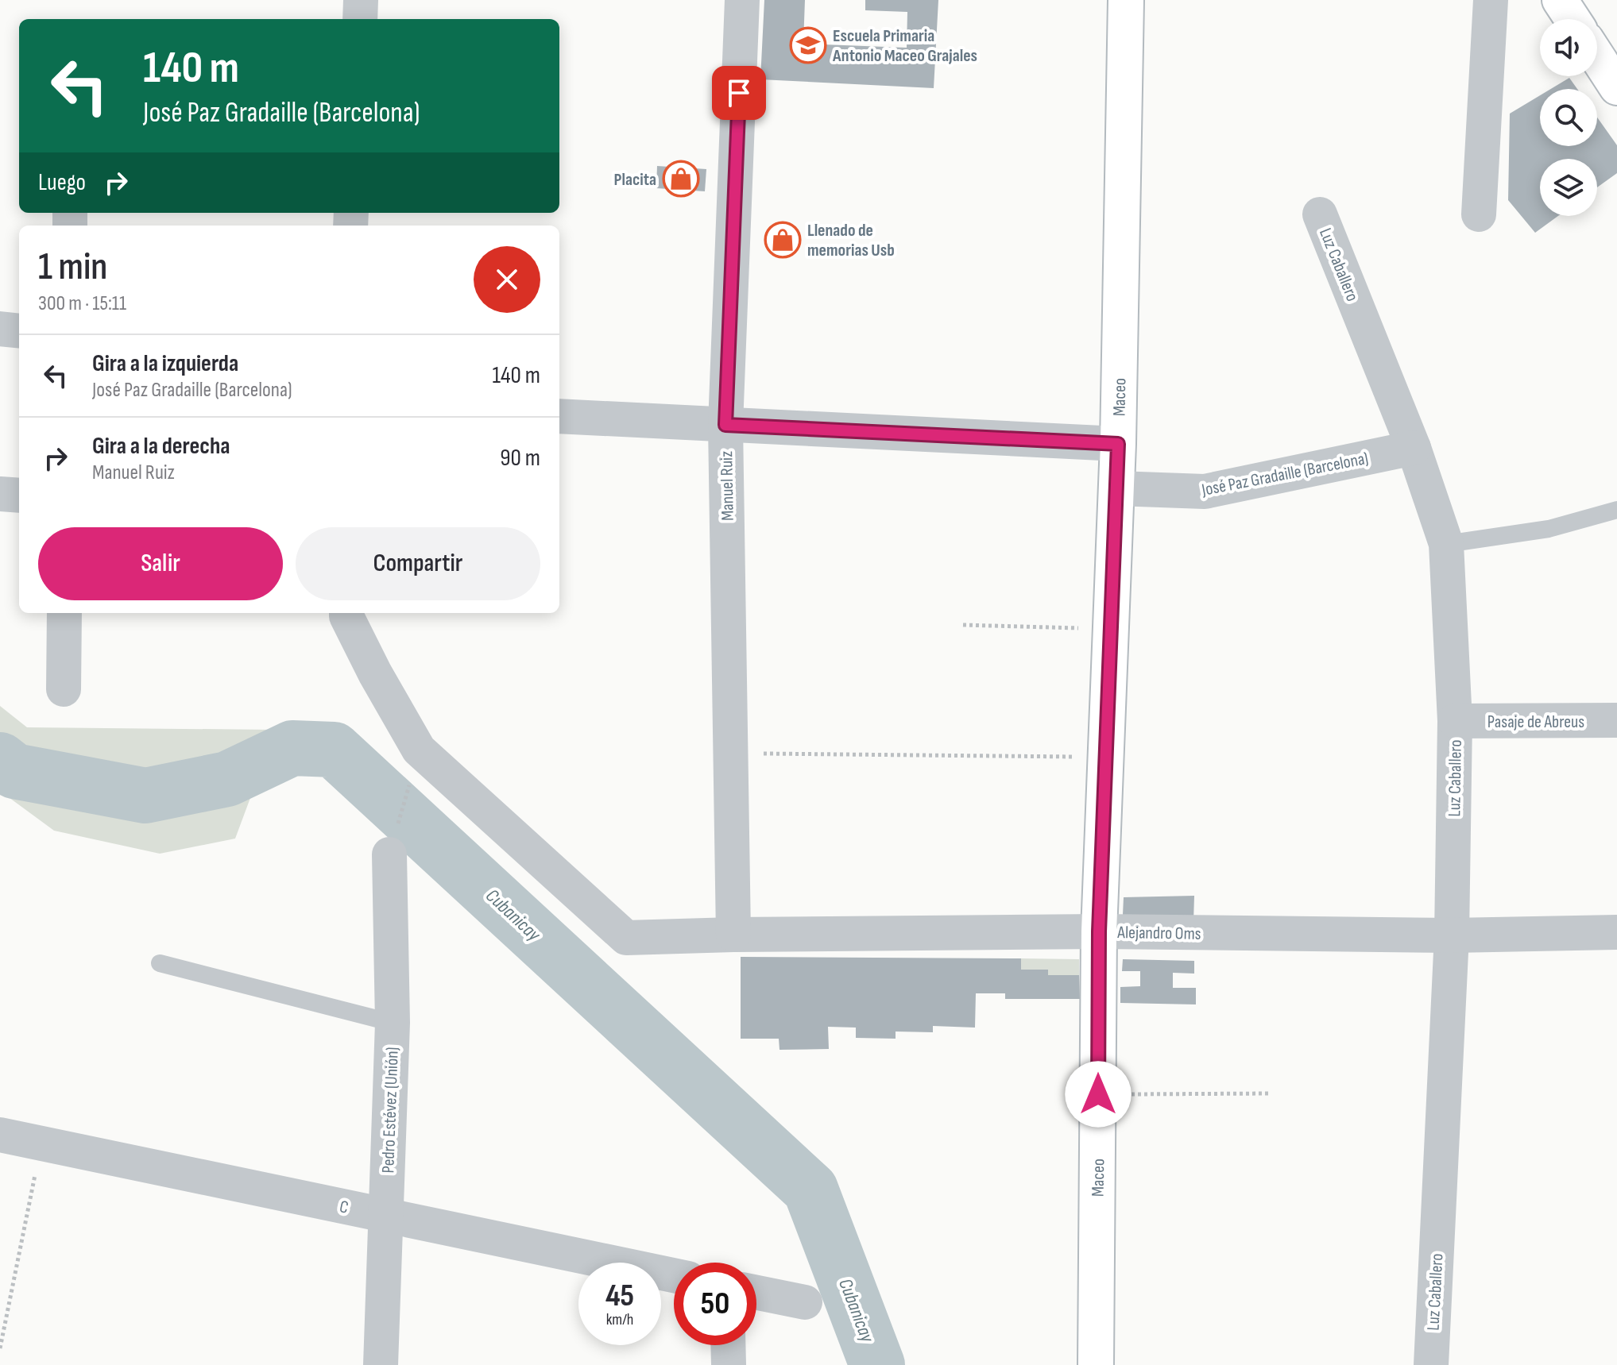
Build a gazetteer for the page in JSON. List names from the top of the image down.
{
  "streets": {
    "main road": ["Maceo"],
    "street": [
      "Luz Caballero",
      "José Paz Gradaille (Barcelona)",
      "Manuel Ruiz",
      "Pasaje de Abreus",
      "Alejandro Oms",
      "Pedro Estévez (Unión)",
      "C"
    ]
  },
  "crossings": [
    ["Luz Caballero", "José Paz Gradaille (Barcelona)"],
    ["Luz Caballero", "Pasaje de Abreus"],
    ["Luz Caballero", "Alejandro Oms"],
    ["Maceo", "José Paz Gradaille (Barcelona)"],
    ["Maceo", "Alejandro Oms"],
    ["Manuel Ruiz", "Alejandro Oms"],
    ["Pedro Estévez (Unión)", "C"]
  ],
  "water": ["Cubanicay"],
  "places": {
    "school or university": ["Escuela Primaria Antonio Maceo Grajales"],
    "shop": ["Placita", "Llenado de memorias Usb"]
  },
  "page": {
    "turn": ["140 m", "José Paz Gradaille (Barcelona)"],
    "then": "Luego",
    "heading": ["1 min", "300 m · 15:11"],
    "list": [
      {
        "name": "Gira a la izquierda",
        "note": "José Paz Gradaille (Barcelona)",
        "value": "140 m"
      },
      {
        "name": "Gira a la derecha",
        "note": "Manuel Ruiz",
        "value": "90 m"
      }
    ],
    "buttons": ["Salir", "Compartir"],
    "speed": "45 km/h",
    "limit": "50"
  }
}
